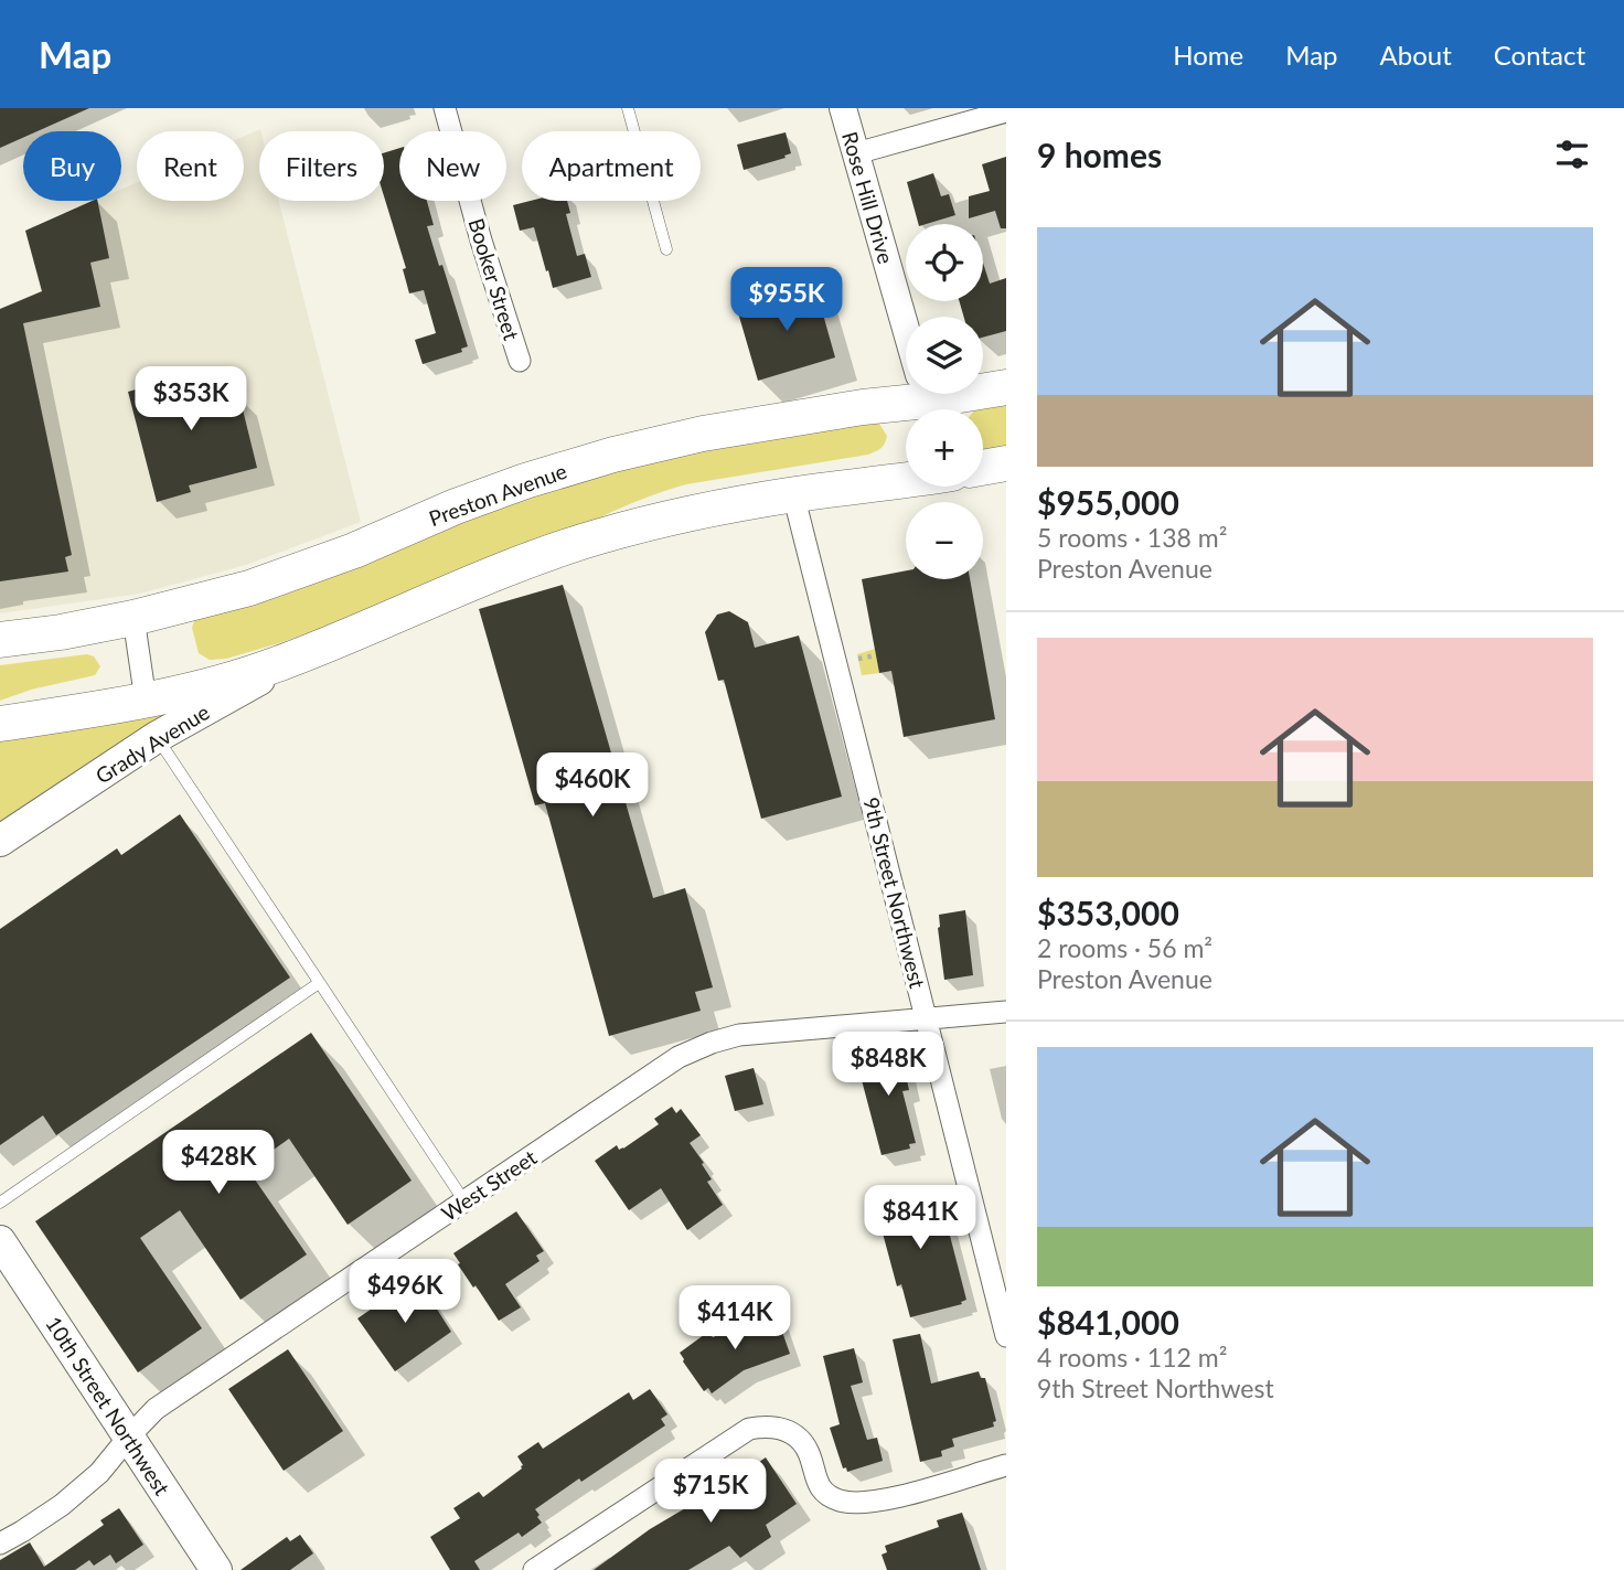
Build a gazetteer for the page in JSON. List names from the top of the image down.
{
  "streets": {
    "main road": ["Preston Avenue", "Grady Avenue", "10th Street Northwest"],
    "street": [
      "Rose Hill Drive",
      "Booker Street",
      "9th Street Northwest",
      "West Street"
    ]
  },
  "crossings": [
    ["Rose Hill Drive", "Preston Avenue"],
    ["9th Street Northwest", "West Street"],
    ["West Street", "10th Street Northwest"]
  ],
  "page": {
    "header": "Map",
    "nav": [
      "Home",
      "Map",
      "About",
      "Contact"
    ],
    "heading": "9 homes",
    "chip": [
      "Buy",
      "Rent",
      "Filters",
      "New",
      "Apartment"
    ],
    "list": [
      {
        "name": "$955,000",
        "note": "5 rooms · 138 m² · Preston Avenue"
      },
      {
        "name": "$353,000",
        "note": "2 rooms · 56 m² · Preston Avenue"
      },
      {
        "name": "$841,000",
        "note": "4 rooms · 112 m² · 9th Street Northwest"
      }
    ],
    "map_buttons": ["+", "−"],
    "price": [
      "$955K",
      "$353K",
      "$460K",
      "$848K",
      "$428K",
      "$841K",
      "$496K",
      "$414K",
      "$715K"
    ]
  }
}
